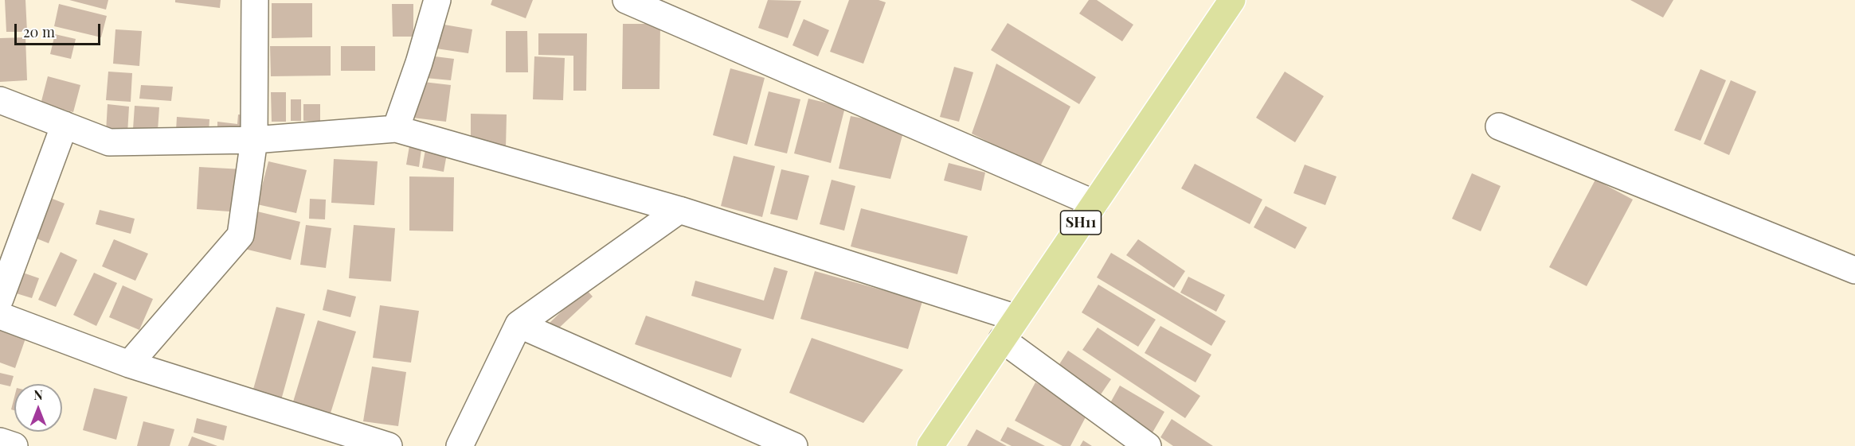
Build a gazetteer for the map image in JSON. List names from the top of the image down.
{
  "streets": {
    "main road": ["SH11"]
  },
  "scale_bar": "20 m",
  "north": "top"
}
